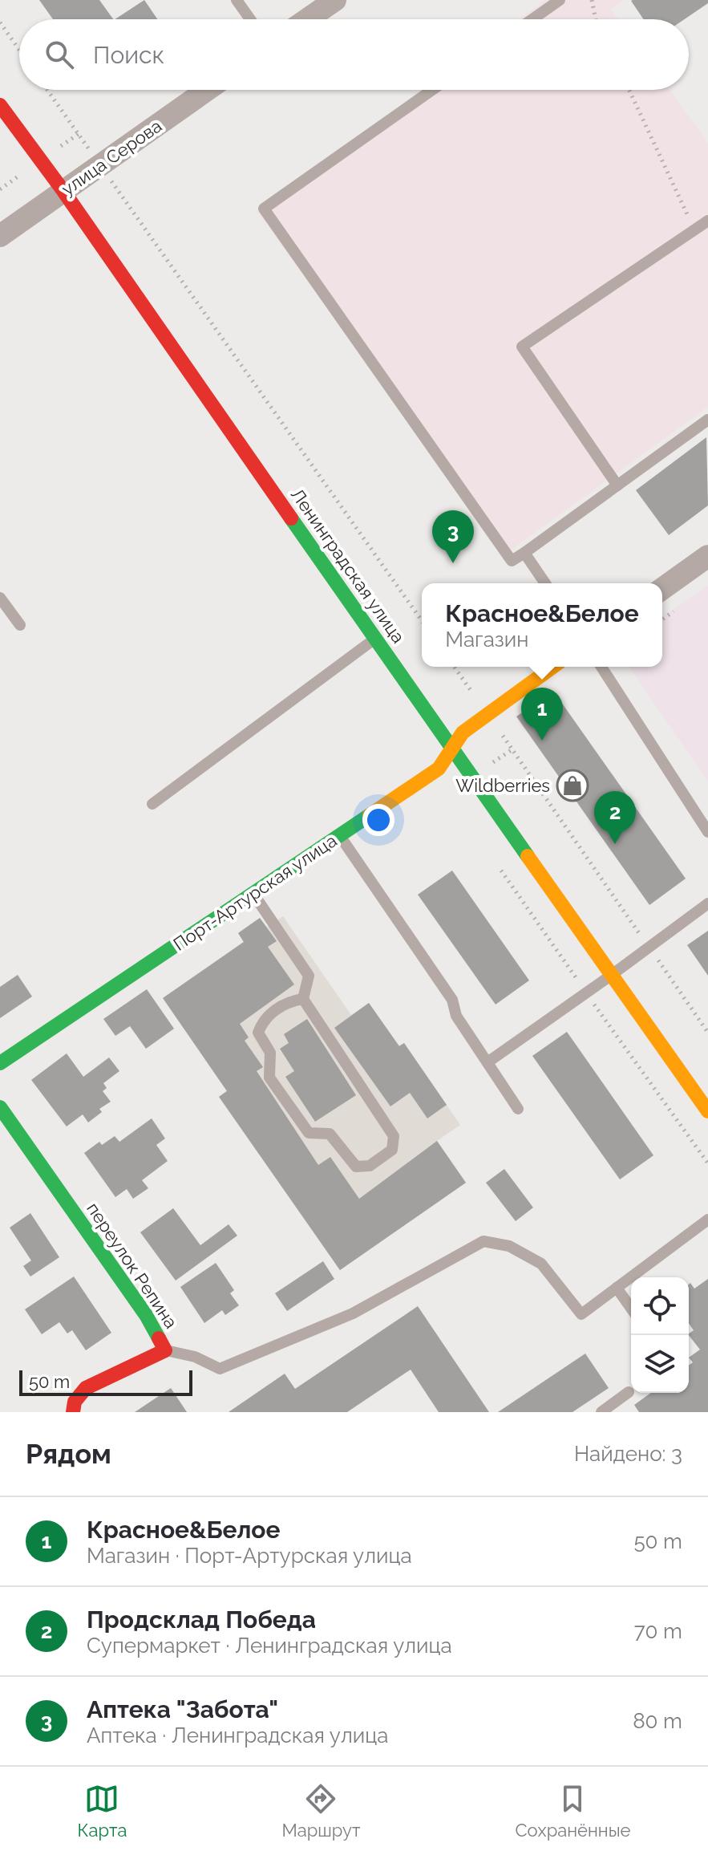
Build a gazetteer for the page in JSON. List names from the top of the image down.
{
  "streets": {
    "main road": ["Ленинградская улица", "Порт-Артурская улица", "переулок Репина"],
    "street": ["улица Серова"]
  },
  "crossings": [
    ["улица Серова", "Ленинградская улица"],
    ["Ленинградская улица", "Порт-Артурская улица"]
  ],
  "places": {
    "shop": ["Wildberries"]
  },
  "scale_bar": "50 m",
  "page": {
    "search": "Поиск",
    "pins": ["3", "1", "2"],
    "popup": ["Красное&Белое", "Магазин"],
    "scale": "50 m",
    "heading": ["Рядом", "Найдено: 3"],
    "list": [
      {
        "mark": "1",
        "name": "Красное&Белое",
        "note": "Магазин · Порт-Артурская улица",
        "value": "50 m"
      },
      {
        "mark": "2",
        "name": "Продсклад Победа",
        "note": "Супермаркет · Ленинградская улица",
        "value": "70 m"
      },
      {
        "mark": "3",
        "name": "Аптека \"Забота\"",
        "note": "Аптека · Ленинградская улица",
        "value": "80 m"
      }
    ],
    "nav": ["Карта", "Маршрут", "Сохранённые"]
  }
}
